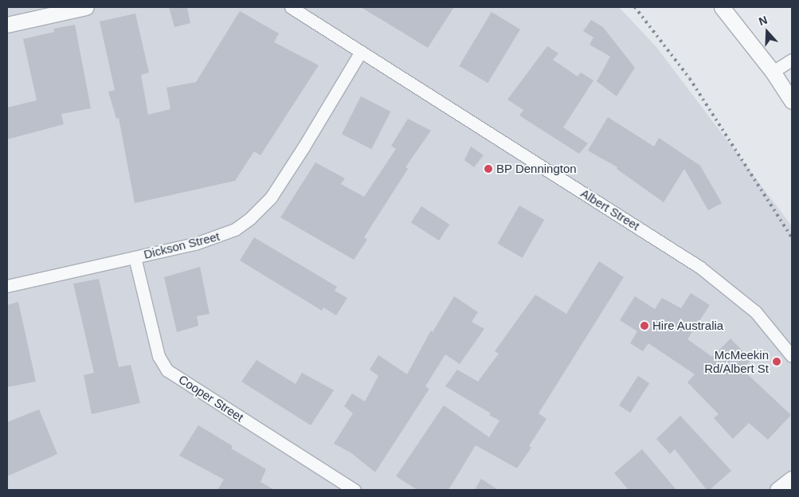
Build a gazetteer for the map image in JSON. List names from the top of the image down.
{
  "streets": {
    "street": ["Albert Street", "Dickson Street", "Cooper Street"]
  },
  "crossings": [
    ["Albert Street", "Dickson Street"],
    ["Dickson Street", "Cooper Street"]
  ],
  "places": ["BP Dennington", "Hire Australia", "McMeekin Rd/Albert St"],
  "north": "top"
}
